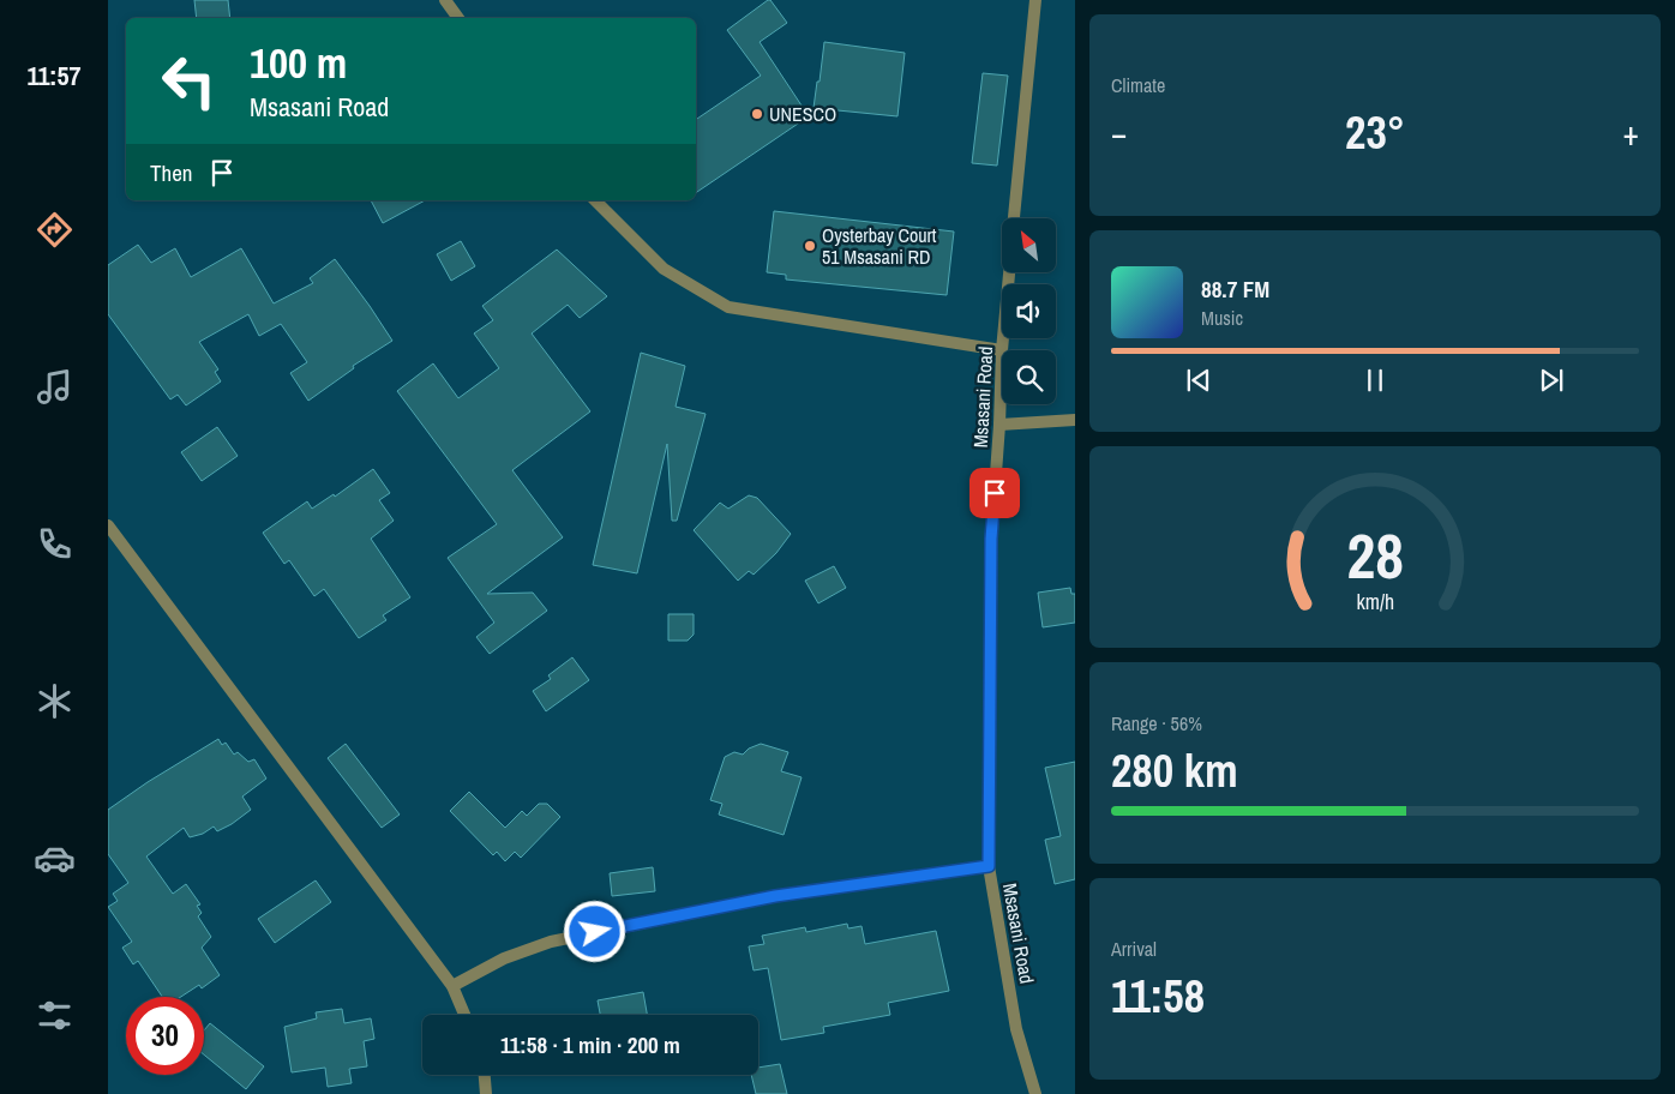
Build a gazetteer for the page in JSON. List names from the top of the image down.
{
  "streets": {
    "street": ["Msasani Road"]
  },
  "places": ["UNESCO", "Oysterbay Court 51 Msasani RD"],
  "north": "top left",
  "page": {
    "tabs": "11:57",
    "tile": [
      "Climate",
      ["Range · 56%", "280 km"],
      ["Arrival", "11:58"]
    ],
    "turn": ["100 m", "Msasani Road"],
    "heat": ["−", "23°", "+"],
    "then": "Then",
    "song": ["88.7 FM", "Music"],
    "limit": "30",
    "trip": "11:58 · 1 min · 200 m",
    "gauge": ["28", "km/h"]
  }
}
